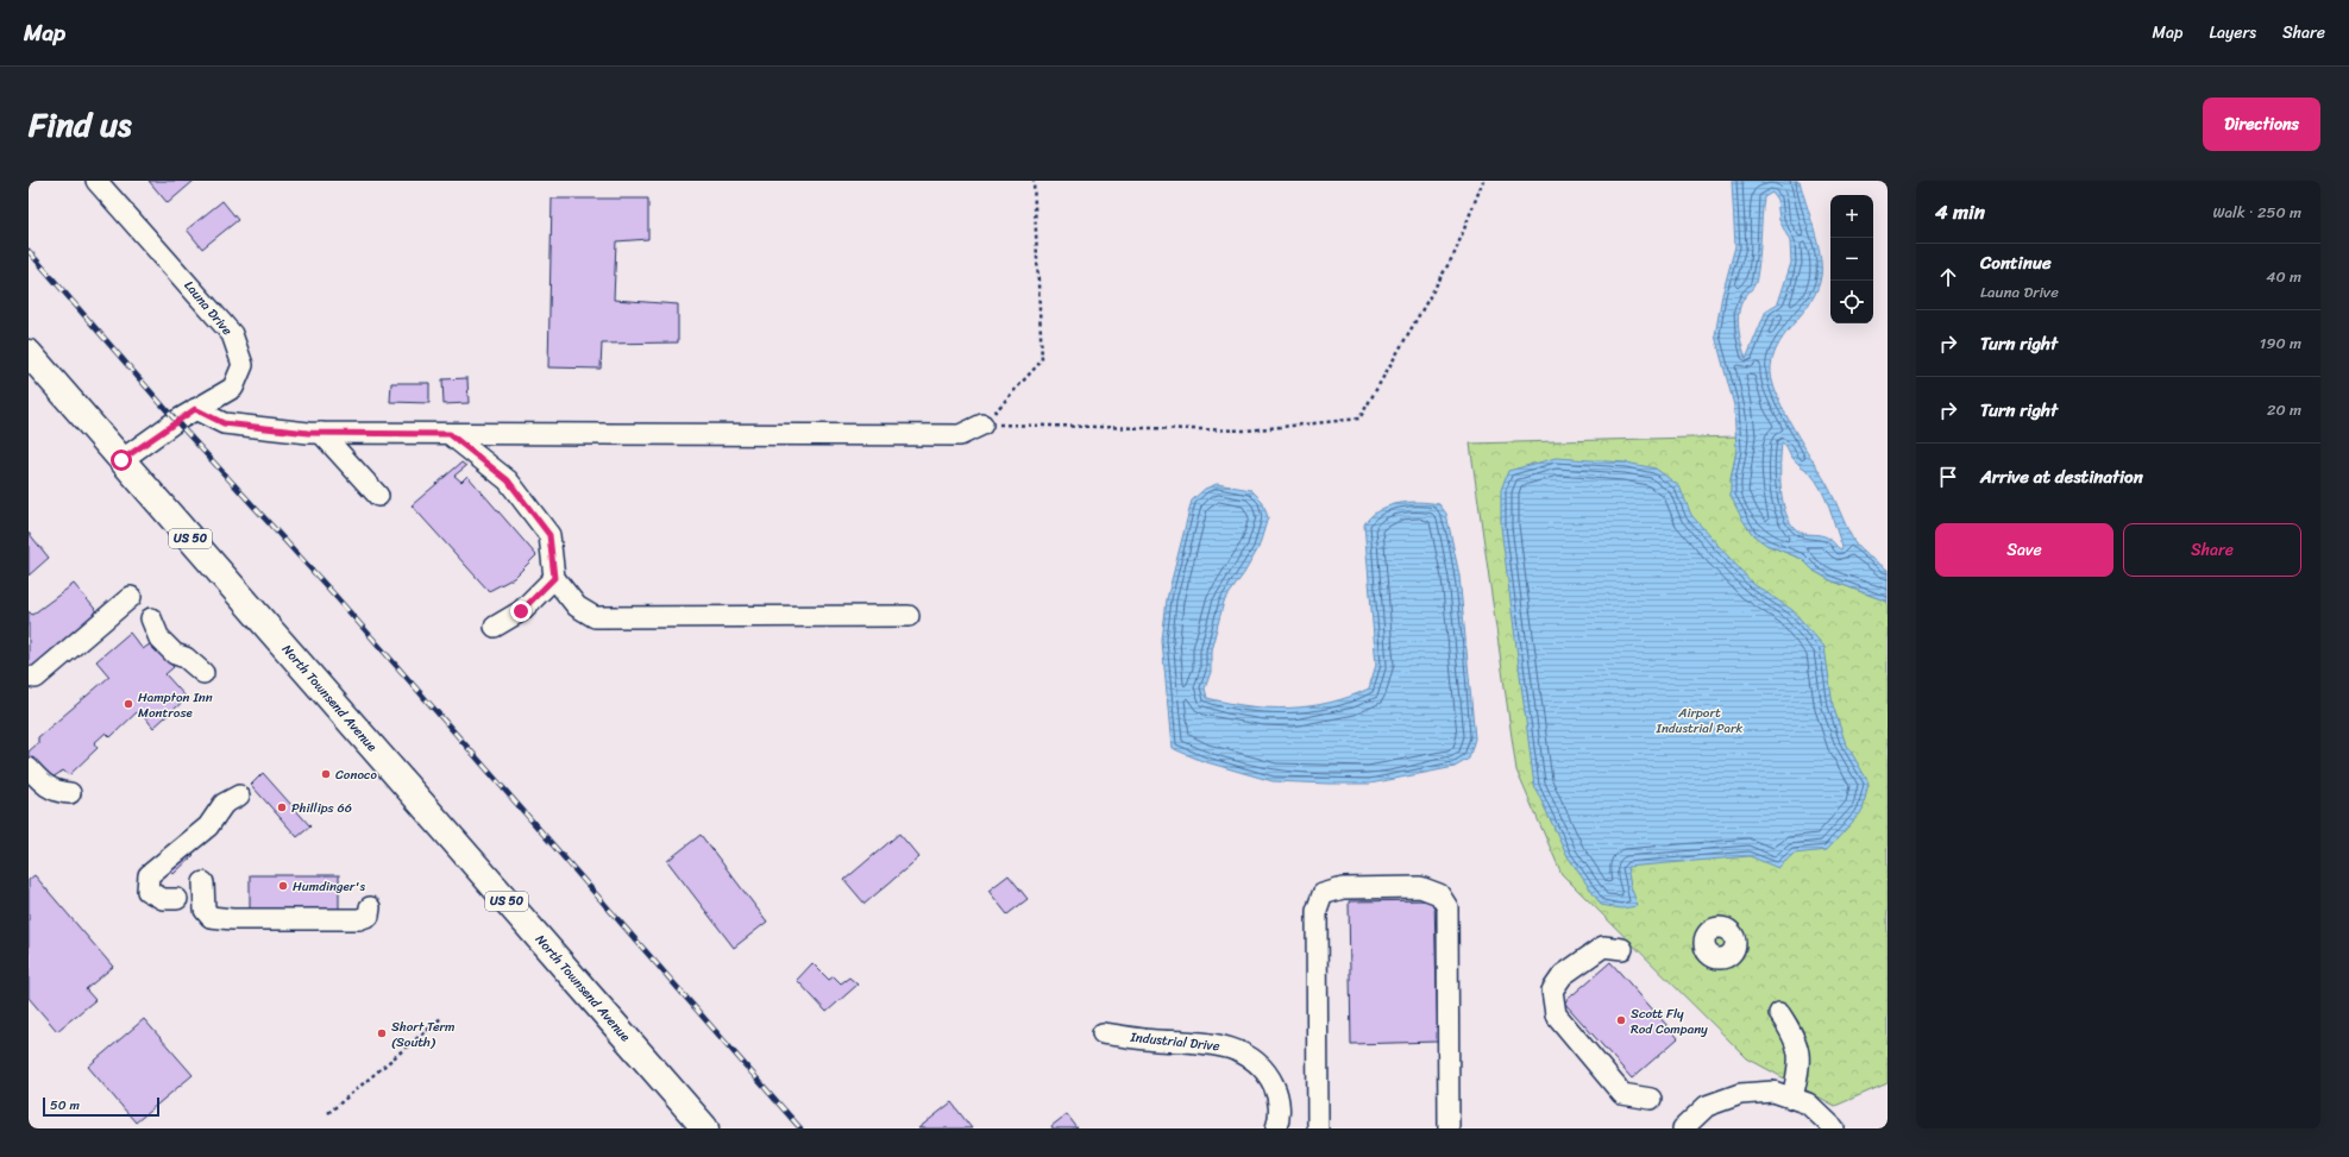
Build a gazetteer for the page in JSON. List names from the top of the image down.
{
  "streets": {
    "highway": ["US 50", "North Townsend Avenue"],
    "street": ["Launa Drive", "Industrial Drive"]
  },
  "crossings": [
    ["Launa Drive", "North Townsend Avenue"]
  ],
  "parks": ["Airport Industrial Park"],
  "places": [
    "Hampton Inn Montrose",
    "Conoco",
    "Phillips 66",
    "Humdinger's",
    "Scott Fly Rod Company",
    "Short Term (South)"
  ],
  "scale_bar": "50 m",
  "page": {
    "header": "Map",
    "nav": ["Map", "Layers", "Share"],
    "title": "Find us",
    "buttons": [
      "Directions",
      ["Save", "Share"]
    ],
    "heading": ["4 min", "Walk · 250 m"],
    "map_buttons": ["+", "−"],
    "list": [
      ["Continue", "Launa Drive", "40 m"],
      ["Turn right", "190 m"],
      ["Turn right", "20 m"],
      "Arrive at destination"
    ],
    "scale": "50 m"
  }
}
